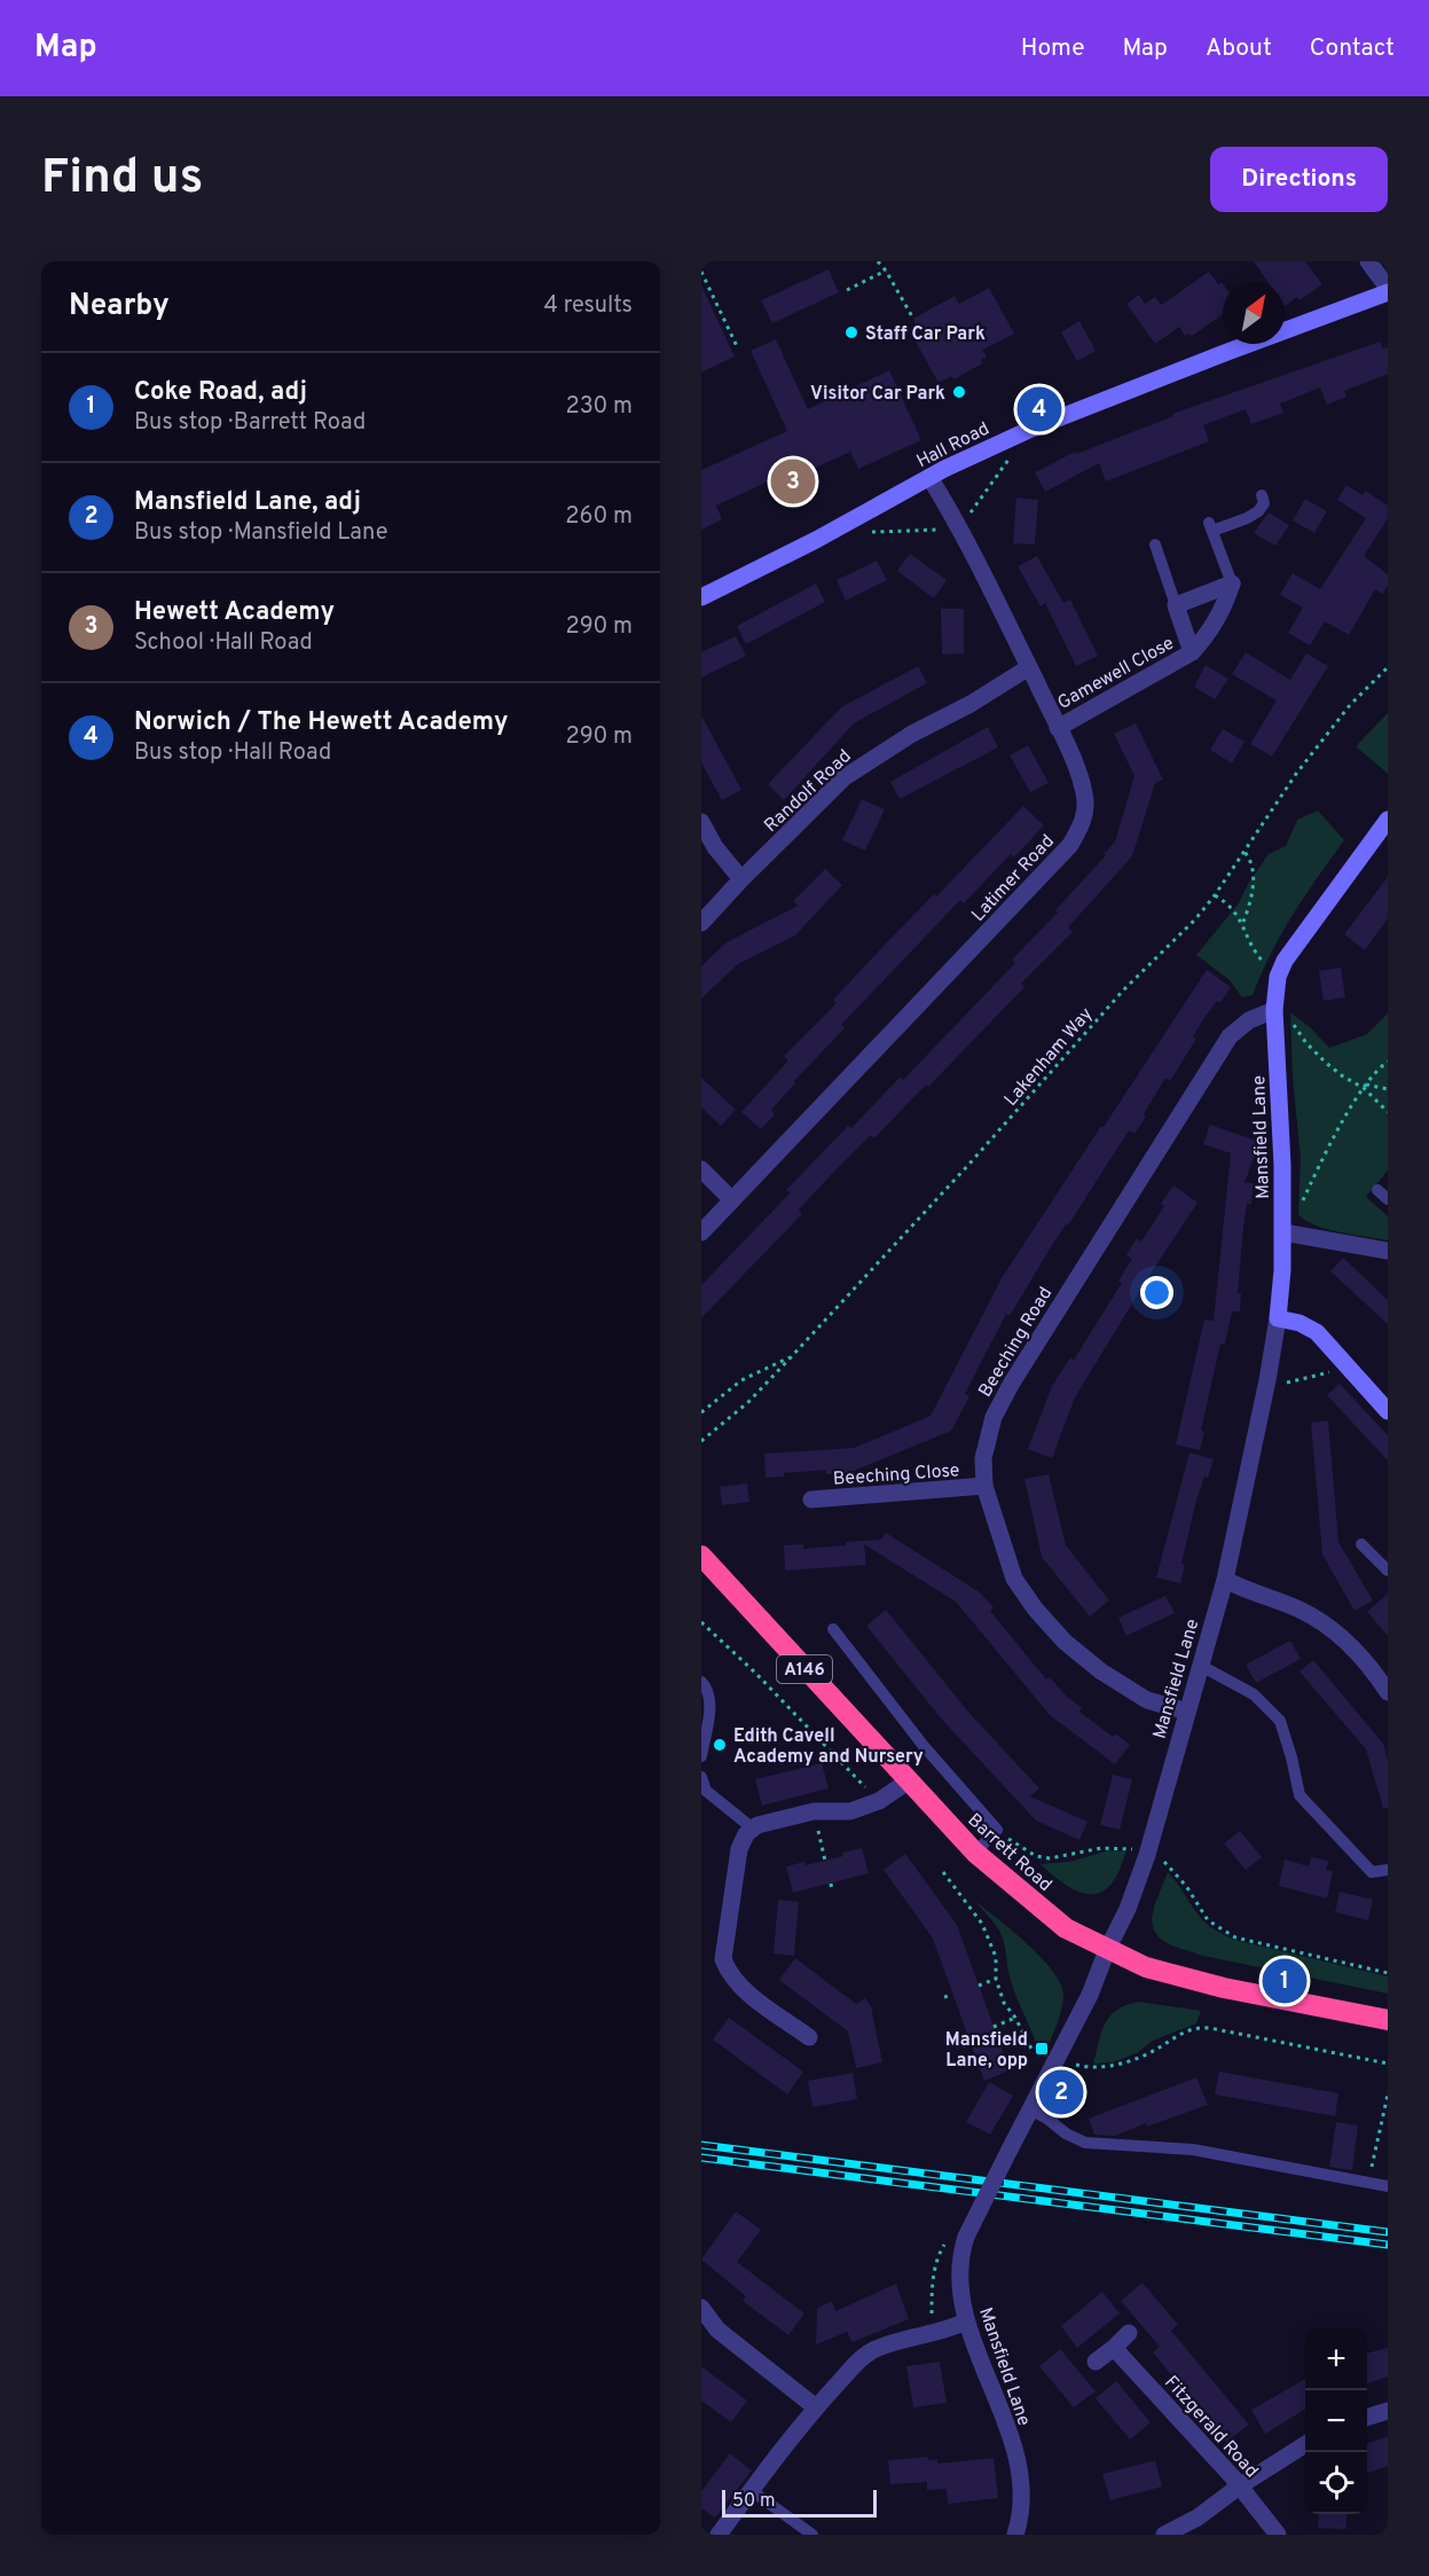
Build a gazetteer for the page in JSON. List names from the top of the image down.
{
  "streets": {
    "highway": ["A146", "Barrett Road"],
    "street": [
      "Hall Road",
      "Gamewell Close",
      "Randolf Road",
      "Latimer Road",
      "Mansfield Lane",
      "Beeching Road",
      "Beeching Close",
      "Fitzgerald Road"
    ],
    "path": ["Lakenham Way"]
  },
  "crossings": [
    ["Hall Road", "Latimer Road"],
    ["Gamewell Close", "Latimer Road"],
    ["Randolf Road", "Latimer Road"],
    ["Mansfield Lane", "Beeching Road"],
    ["Mansfield Lane", "Barrett Road"],
    ["Beeching Road", "Beeching Close"]
  ],
  "places": {
    "other": ["Staff Car Park", "Visitor Car Park", "Edith Cavell Academy and Nursery"],
    "transit": ["Mansfield Lane, opp"]
  },
  "scale_bar": "50 m",
  "north": "top right",
  "page": {
    "header": "Map",
    "nav": [
      "Home",
      "Map",
      "About",
      "Contact"
    ],
    "buttons": "Directions",
    "title": "Find us",
    "heading": ["Nearby", "4 results"],
    "list": [
      {
        "mark": "1",
        "name": "Coke Road, adj",
        "note": "Bus stop · Barrett Road",
        "value": "230 m"
      },
      {
        "mark": "2",
        "name": "Mansfield Lane, adj",
        "note": "Bus stop · Mansfield Lane",
        "value": "260 m"
      },
      {
        "mark": "3",
        "name": "Hewett Academy",
        "note": "School · Hall Road",
        "value": "290 m"
      },
      {
        "mark": "4",
        "name": "Norwich / The Hewett Academy",
        "note": "Bus stop · Hall Road",
        "value": "290 m"
      }
    ],
    "pins": [
      "4",
      "3",
      "1",
      "2"
    ],
    "map_buttons": ["+", "−"],
    "scale": "50 m"
  }
}
